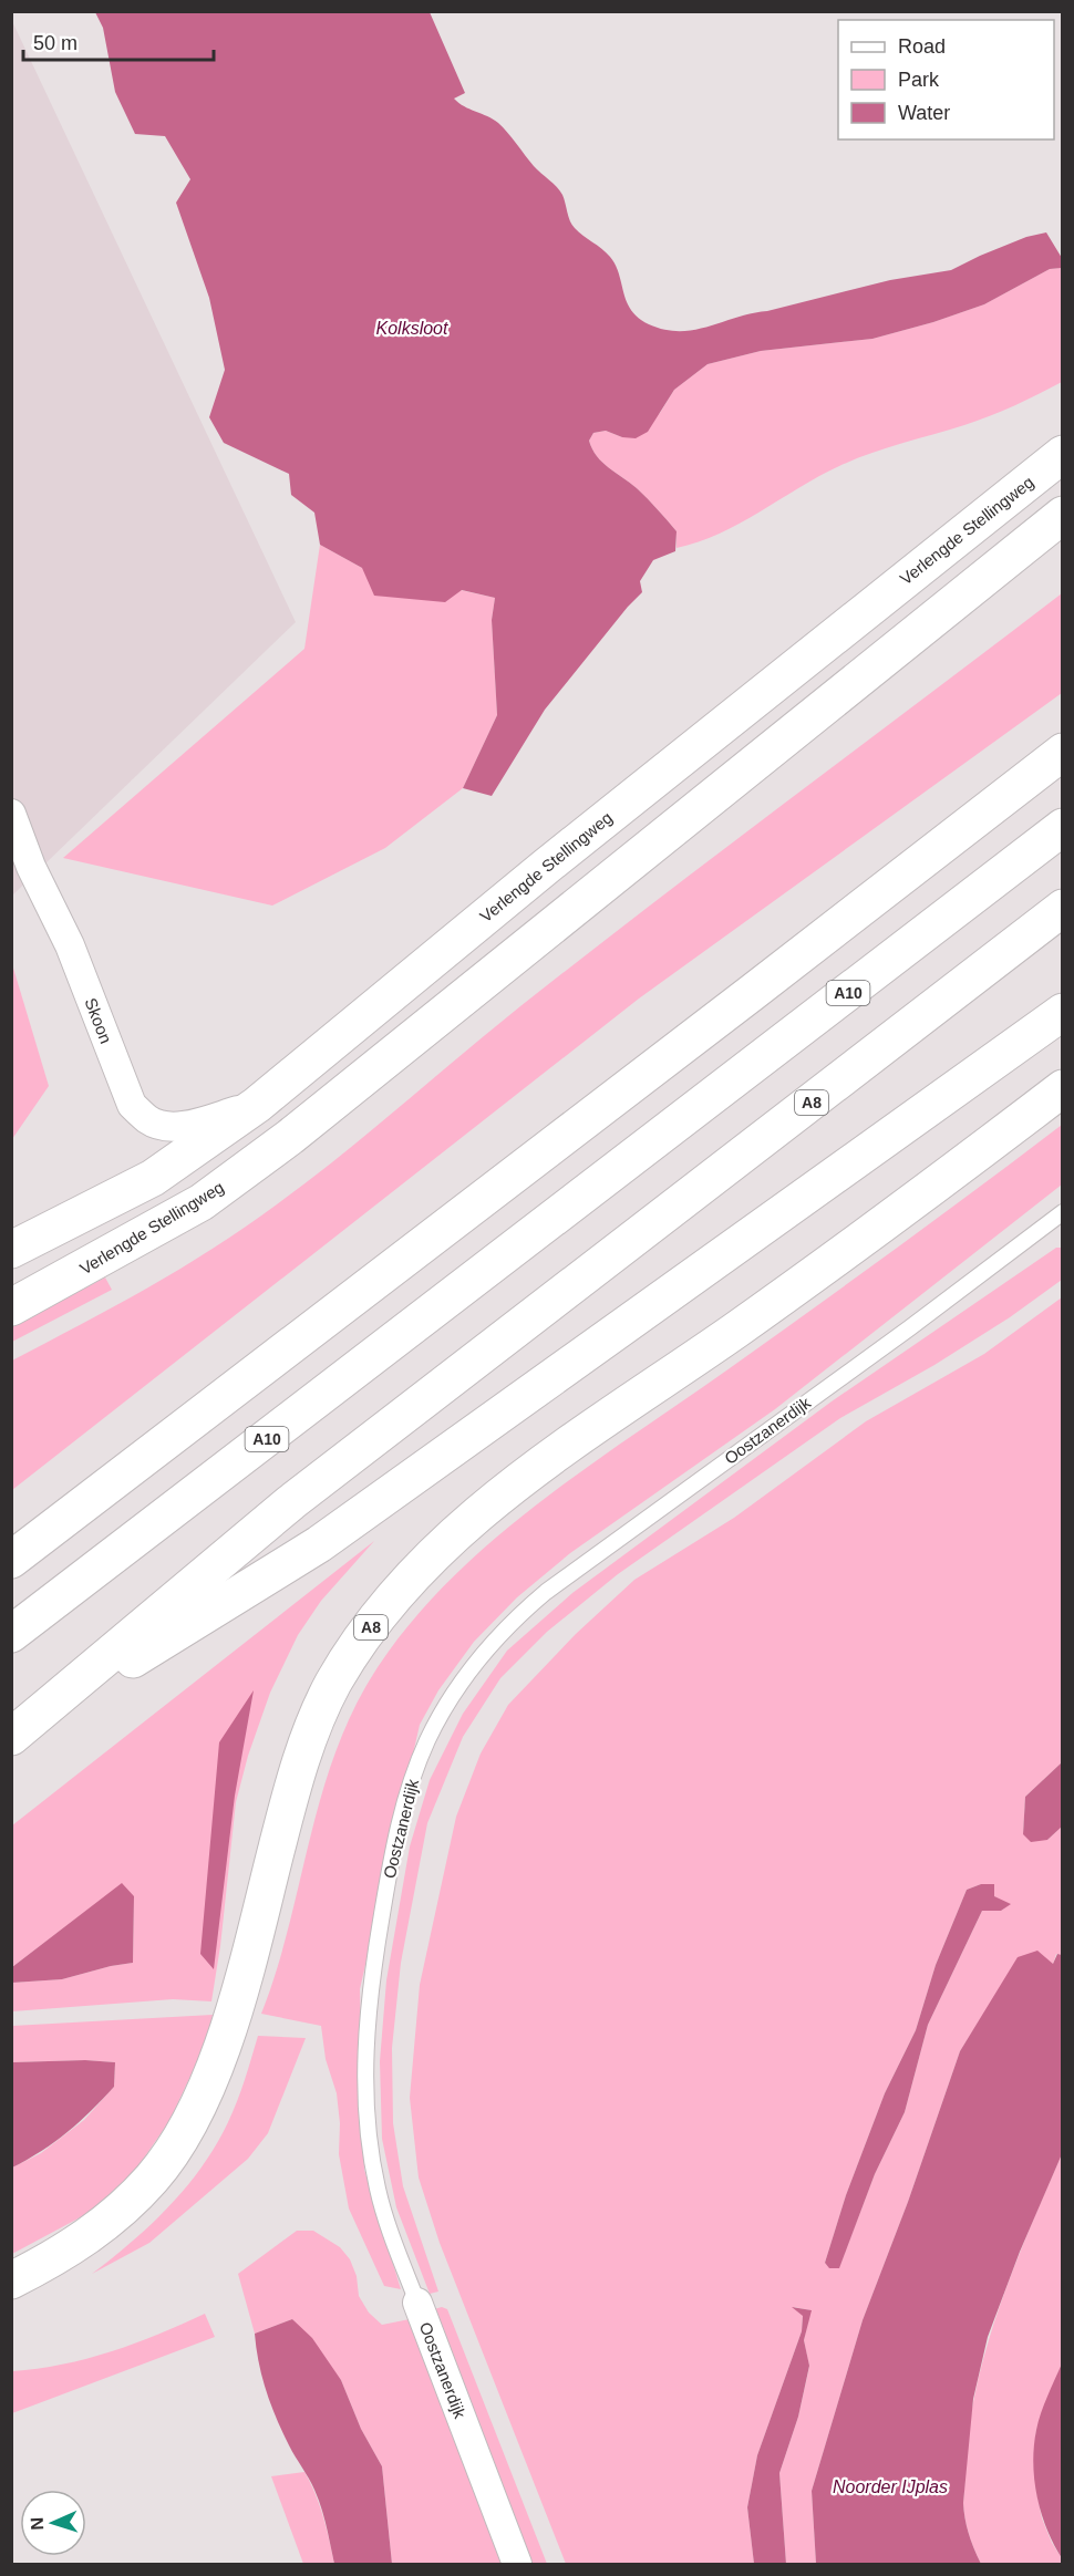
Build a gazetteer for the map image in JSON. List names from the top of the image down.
{
  "streets": {
    "main road": ["Verlengde Stellingweg", "A10", "A8"],
    "street": ["Skoon", "Oostzanerdijk"]
  },
  "crossings": [
    ["Verlengde Stellingweg", "Skoon"]
  ],
  "water": ["Kolksloot", "Noorder IJplas"],
  "legend": ["Road", "Park", "Water"],
  "scale_bar": "50 m",
  "north": "left"
}
